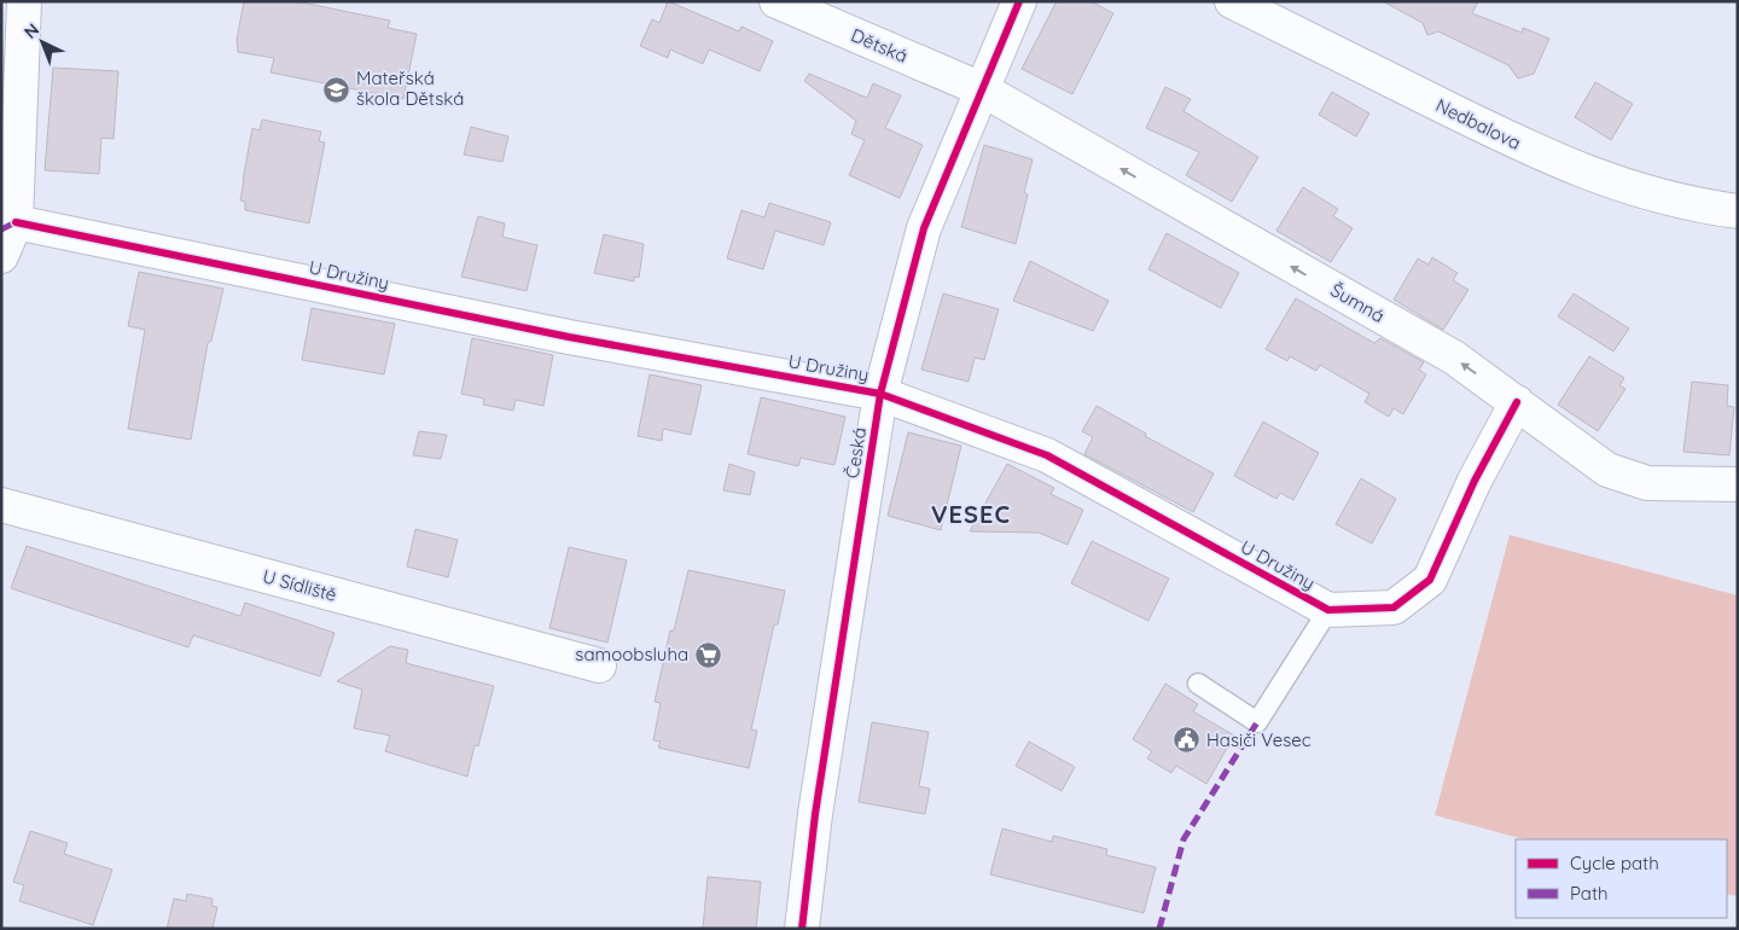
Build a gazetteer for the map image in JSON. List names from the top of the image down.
{
  "streets": {
    "street": [
      "Dětská",
      "Nedbalova",
      "U Družiny",
      "Šumná",
      "Česká",
      "U Sídliště"
    ]
  },
  "crossings": [
    ["Dětská", "Šumná"],
    ["Dětská", "Česká"],
    ["U Družiny", "Šumná"],
    ["U Družiny", "Česká"],
    ["Šumná", "Česká"]
  ],
  "one_way": ["Šumná"],
  "districts": ["VESEC"],
  "places": {
    "school or university": ["Mateřská škola Dětská"],
    "supermarket": ["samoobsluha"],
    "public building": ["Hasiči Vesec"]
  },
  "legend": ["Cycle path", "Path"],
  "north": "top left"
}
